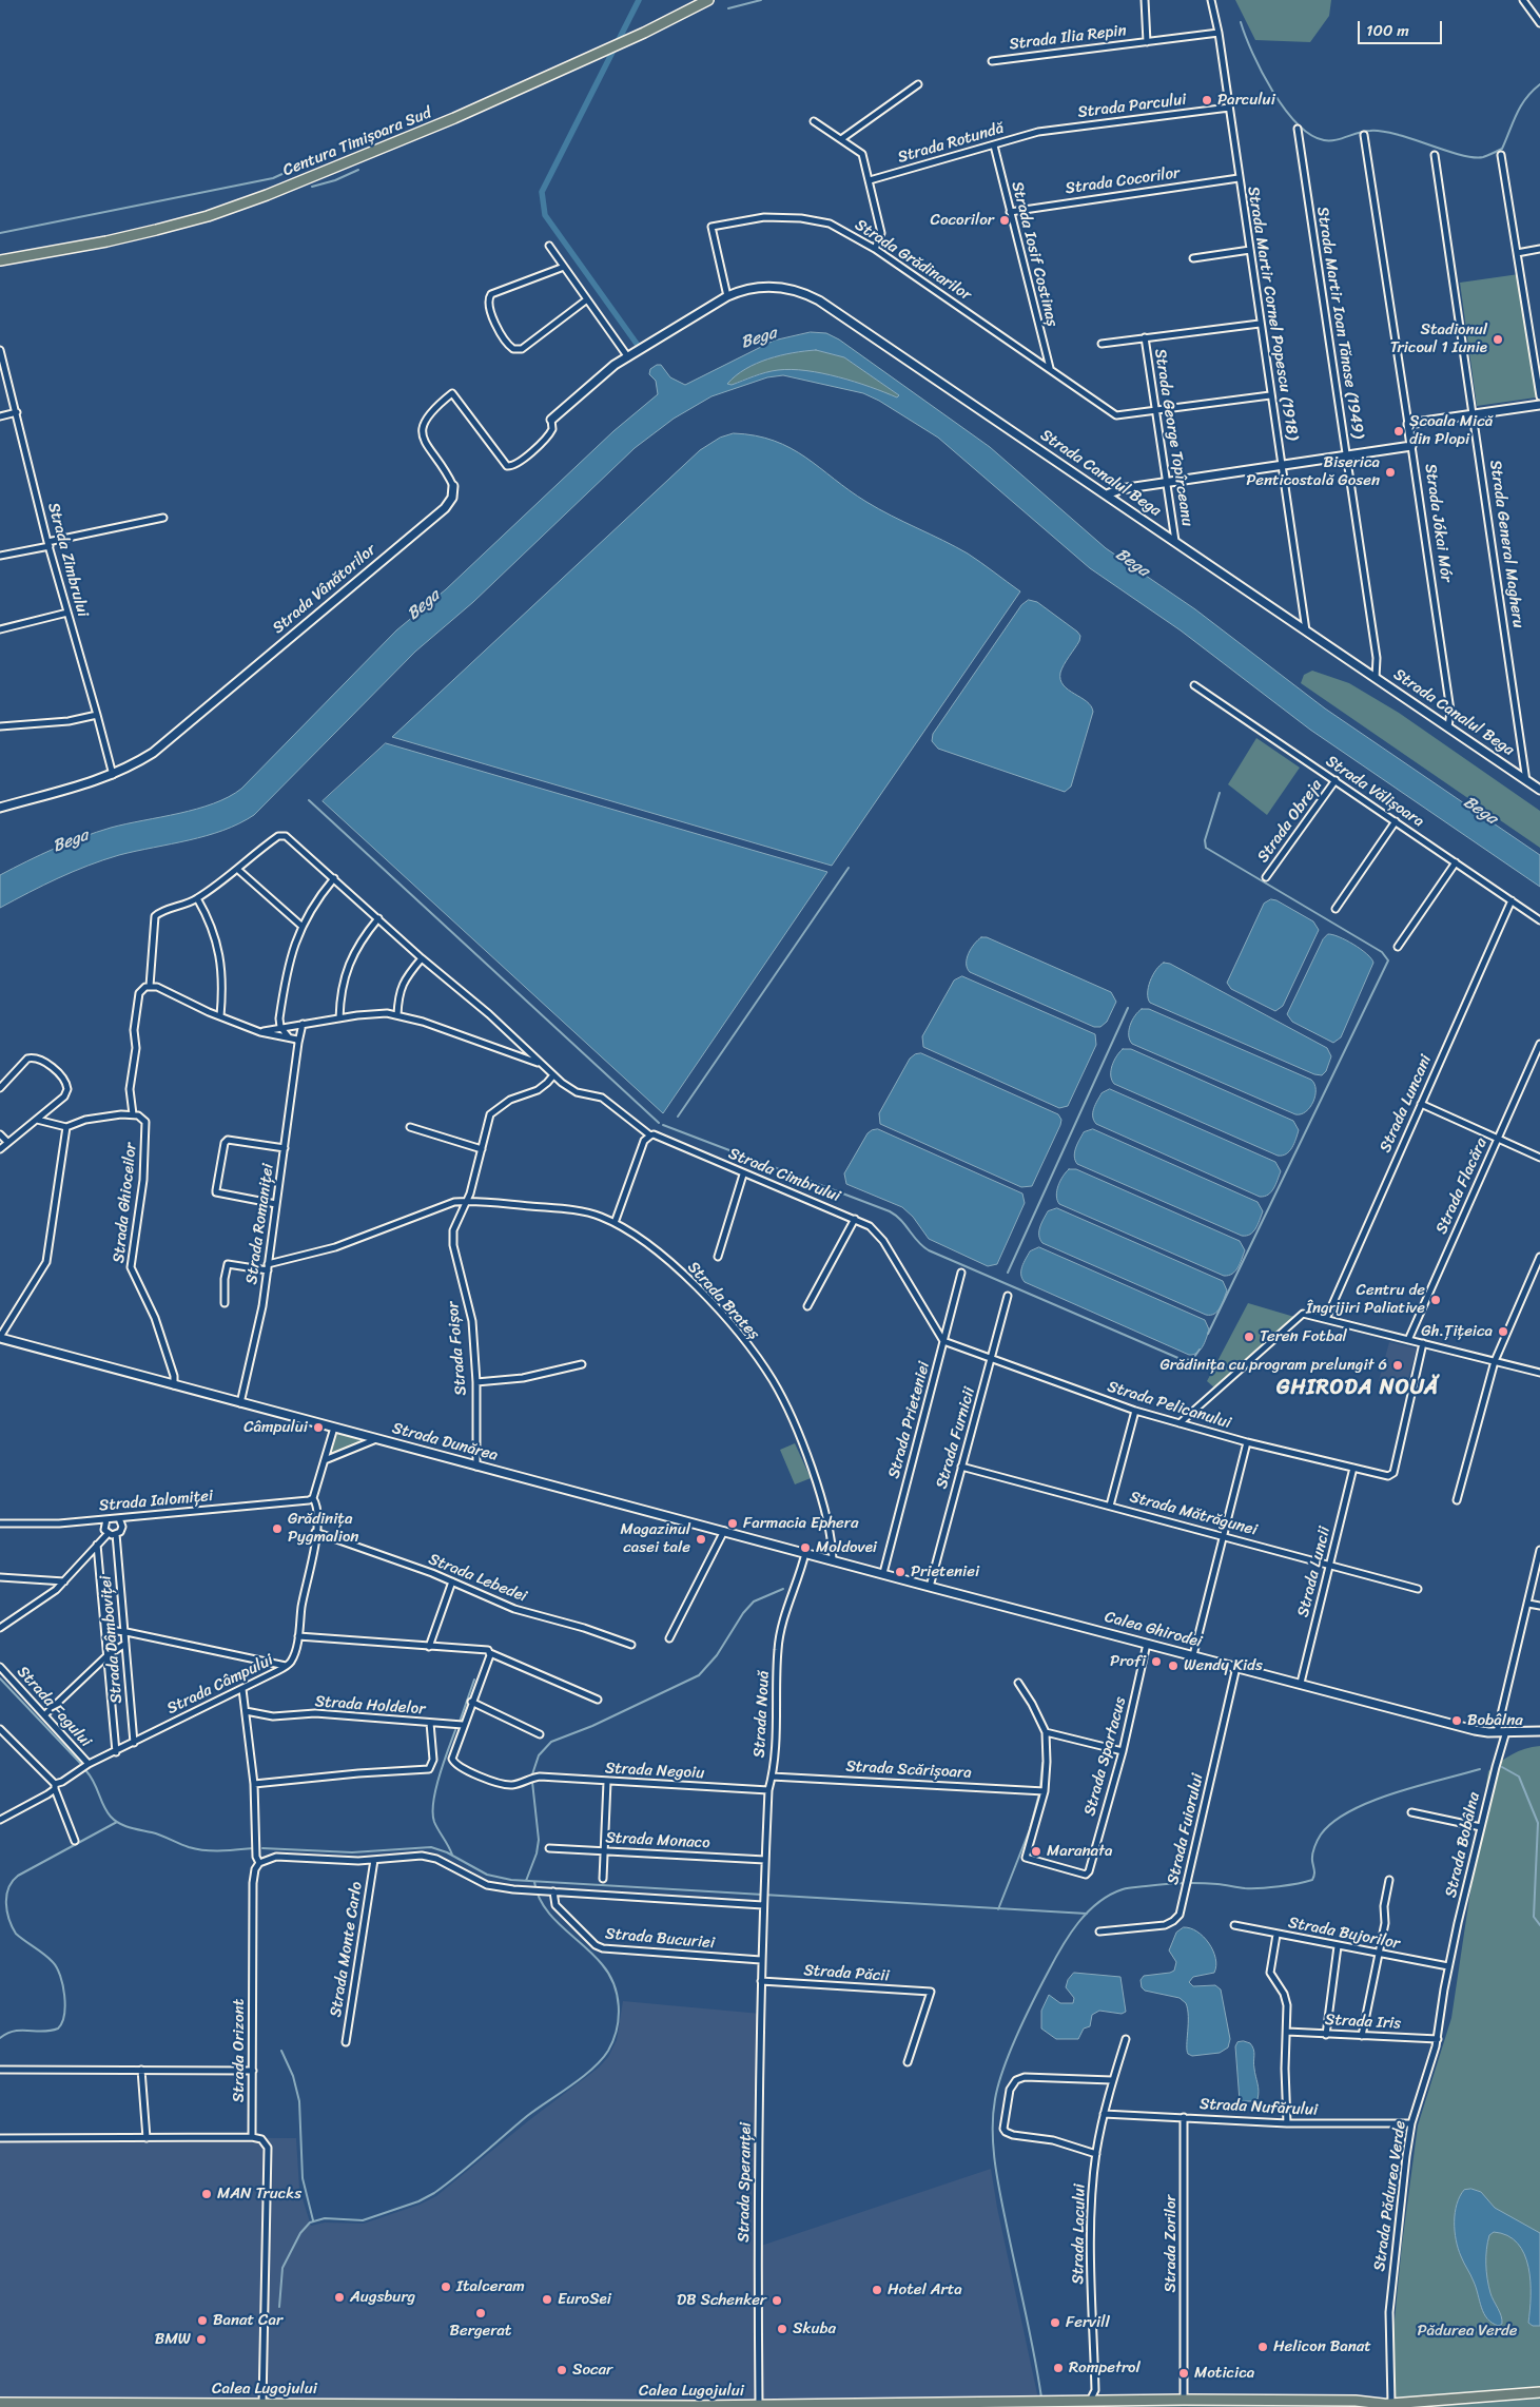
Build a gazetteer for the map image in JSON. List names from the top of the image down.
{
  "streets": {
    "main road": ["Centura Timișoara Sud", "Calea Lugojului"],
    "street": [
      "Strada Ilia Repin",
      "Strada Parcului",
      "Strada Rotundă",
      "Strada Cocorilor",
      "Strada Iosif Costinaș",
      "Strada Grădinarilor",
      "Strada Martir Cornel Popescu (1918)",
      "Strada Martir Ioan Tănase (1949)",
      "Strada George Topîrceanu",
      "Strada Canalul Bega",
      "Strada Jókai Mór",
      "Strada General Magheru",
      "Strada Zimbrului",
      "Strada Vânătorilor",
      "Strada Vălișoara",
      "Strada Obreja",
      "Strada Luncani",
      "Strada Cimbrului",
      "Strada Flacăra",
      "Strada Ghioceilor",
      "Strada Romaniței",
      "Strada Brateș",
      "Strada Foișor",
      "Strada Pelicanului",
      "Strada Prieteniei",
      "Strada Furnicii",
      "Strada Dunărea",
      "Strada Ialomiței",
      "Strada Mătrăgunei",
      "Strada Luncii",
      "Strada Lebedei",
      "Calea Ghirodei",
      "Strada Dâmboviței",
      "Strada Câmpului",
      "Strada Holdelor",
      "Strada Fagului",
      "Strada Nouă",
      "Strada Spartacus",
      "Strada Scărișoara",
      "Strada Negoiu",
      "Strada Fuiorului",
      "Strada Monaco",
      "Strada Bobâlna",
      "Strada Bujorilor",
      "Strada Bucuriei",
      "Strada Monte Carlo",
      "Strada Păcii",
      "Strada Iris",
      "Strada Orizont",
      "Strada Nufărului",
      "Strada Speranței",
      "Strada Pădurea Verde",
      "Strada Lacului",
      "Strada Zorilor"
    ]
  },
  "crossings": [
    ["Strada Ilia Repin", "Strada Martir Cornel Popescu (1918)"],
    ["Strada Parcului", "Strada Rotundă"],
    ["Strada Parcului", "Strada Martir Cornel Popescu (1918)"],
    ["Strada Rotundă", "Strada Iosif Costinaș"],
    ["Strada Cocorilor", "Strada Iosif Costinaș"],
    ["Strada Cocorilor", "Strada Martir Cornel Popescu (1918)"],
    ["Strada Iosif Costinaș", "Strada Grădinarilor"],
    ["Strada Grădinarilor", "Strada George Topîrceanu"],
    ["Strada Grădinarilor", "Strada Canalul Bega"],
    ["Strada Martir Cornel Popescu (1918)", "Strada Canalul Bega"],
    ["Strada Martir Ioan Tănase (1949)", "Strada Canalul Bega"],
    ["Strada George Topîrceanu", "Strada Canalul Bega"],
    ["Strada Canalul Bega", "Strada Jókai Mór"],
    ["Strada Canalul Bega", "Strada General Magheru"],
    ["Strada Canalul Bega", "Strada Vânătorilor"],
    ["Strada Zimbrului", "Strada Vânătorilor"],
    ["Strada Vălișoara", "Strada Obreja"],
    ["Strada Vălișoara", "Strada Luncani"],
    ["Strada Cimbrului", "Strada Pelicanului"],
    ["Strada Cimbrului", "Strada Prieteniei"],
    ["Strada Ghioceilor", "Strada Dunărea"],
    ["Strada Romaniței", "Strada Brateș"],
    ["Strada Romaniței", "Strada Dunărea"],
    ["Strada Brateș", "Strada Foișor"],
    ["Strada Brateș", "Strada Dunărea"],
    ["Strada Foișor", "Strada Dunărea"],
    ["Strada Pelicanului", "Strada Prieteniei"],
    ["Strada Pelicanului", "Strada Furnicii"],
    ["Strada Pelicanului", "Strada Luncii"],
    ["Strada Prieteniei", "Strada Dunărea"],
    ["Strada Prieteniei", "Calea Ghirodei"],
    ["Strada Furnicii", "Strada Mătrăgunei"],
    ["Strada Furnicii", "Calea Ghirodei"],
    ["Strada Dunărea", "Calea Ghirodei"],
    ["Strada Dunărea", "Strada Câmpului"],
    ["Strada Dunărea", "Strada Nouă"],
    ["Strada Ialomiței", "Strada Dâmboviței"],
    ["Strada Ialomiței", "Strada Câmpului"],
    ["Strada Mătrăgunei", "Strada Luncii"],
    ["Strada Luncii", "Calea Ghirodei"],
    ["Strada Lebedei", "Strada Câmpului"],
    ["Calea Ghirodei", "Strada Spartacus"],
    ["Calea Ghirodei", "Strada Fuiorului"],
    ["Calea Ghirodei", "Strada Bobâlna"],
    ["Strada Dâmboviței", "Strada Câmpului"],
    ["Strada Câmpului", "Strada Fagului"],
    ["Strada Câmpului", "Strada Orizont"],
    ["Strada Holdelor", "Strada Negoiu"],
    ["Strada Holdelor", "Strada Orizont"],
    ["Strada Nouă", "Strada Scărișoara"],
    ["Strada Nouă", "Strada Negoiu"],
    ["Strada Nouă", "Strada Monaco"],
    ["Strada Nouă", "Strada Speranței"],
    ["Strada Spartacus", "Strada Scărișoara"],
    ["Strada Bobâlna", "Strada Bujorilor"],
    ["Strada Bobâlna", "Strada Pădurea Verde"],
    ["Strada Bujorilor", "Strada Pădurea Verde"],
    ["Strada Bucuriei", "Strada Speranței"],
    ["Strada Păcii", "Strada Speranței"],
    ["Strada Iris", "Strada Pădurea Verde"],
    ["Strada Nufărului", "Strada Pădurea Verde"],
    ["Strada Nufărului", "Strada Lacului"],
    ["Strada Nufărului", "Strada Zorilor"],
    ["Strada Speranței", "Calea Lugojului"],
    ["Strada Pădurea Verde", "Calea Lugojului"],
    ["Strada Lacului", "Calea Lugojului"],
    ["Strada Zorilor", "Calea Lugojului"]
  ],
  "districts": ["GHIRODA NOUĂ"],
  "water": ["Bega"],
  "parks": ["Pădurea Verde"],
  "places": [
    "Parcului",
    "Cocorilor",
    "Stadionul Tricoul 1 Iunie",
    "Școala Mică din Plopi",
    "Biserica Penticostală Gosen",
    "Centru de Îngrijiri Paliative",
    "Gh.Țițeica",
    "Teren Fotbal",
    "Grădinița cu program prelungit 6",
    "Câmpului",
    "Farmacia Ephera",
    "Grădinița Pygmalion",
    "Magazinul casei tale",
    "Moldovei",
    "Prieteniei",
    "Profi",
    "Wendy Kids",
    "Bobâlna",
    "Maranata",
    "MAN Trucks",
    "Italceram",
    "Hotel Arta",
    "Augsburg",
    "EuroSei",
    "DB Schenker",
    "Bergerat",
    "Banat Car",
    "Fervill",
    "Skuba",
    "BMW",
    "Helicon Banat",
    "Rompetrol",
    "Socar",
    "Moticica"
  ],
  "scale_bar": "100 m"
}
